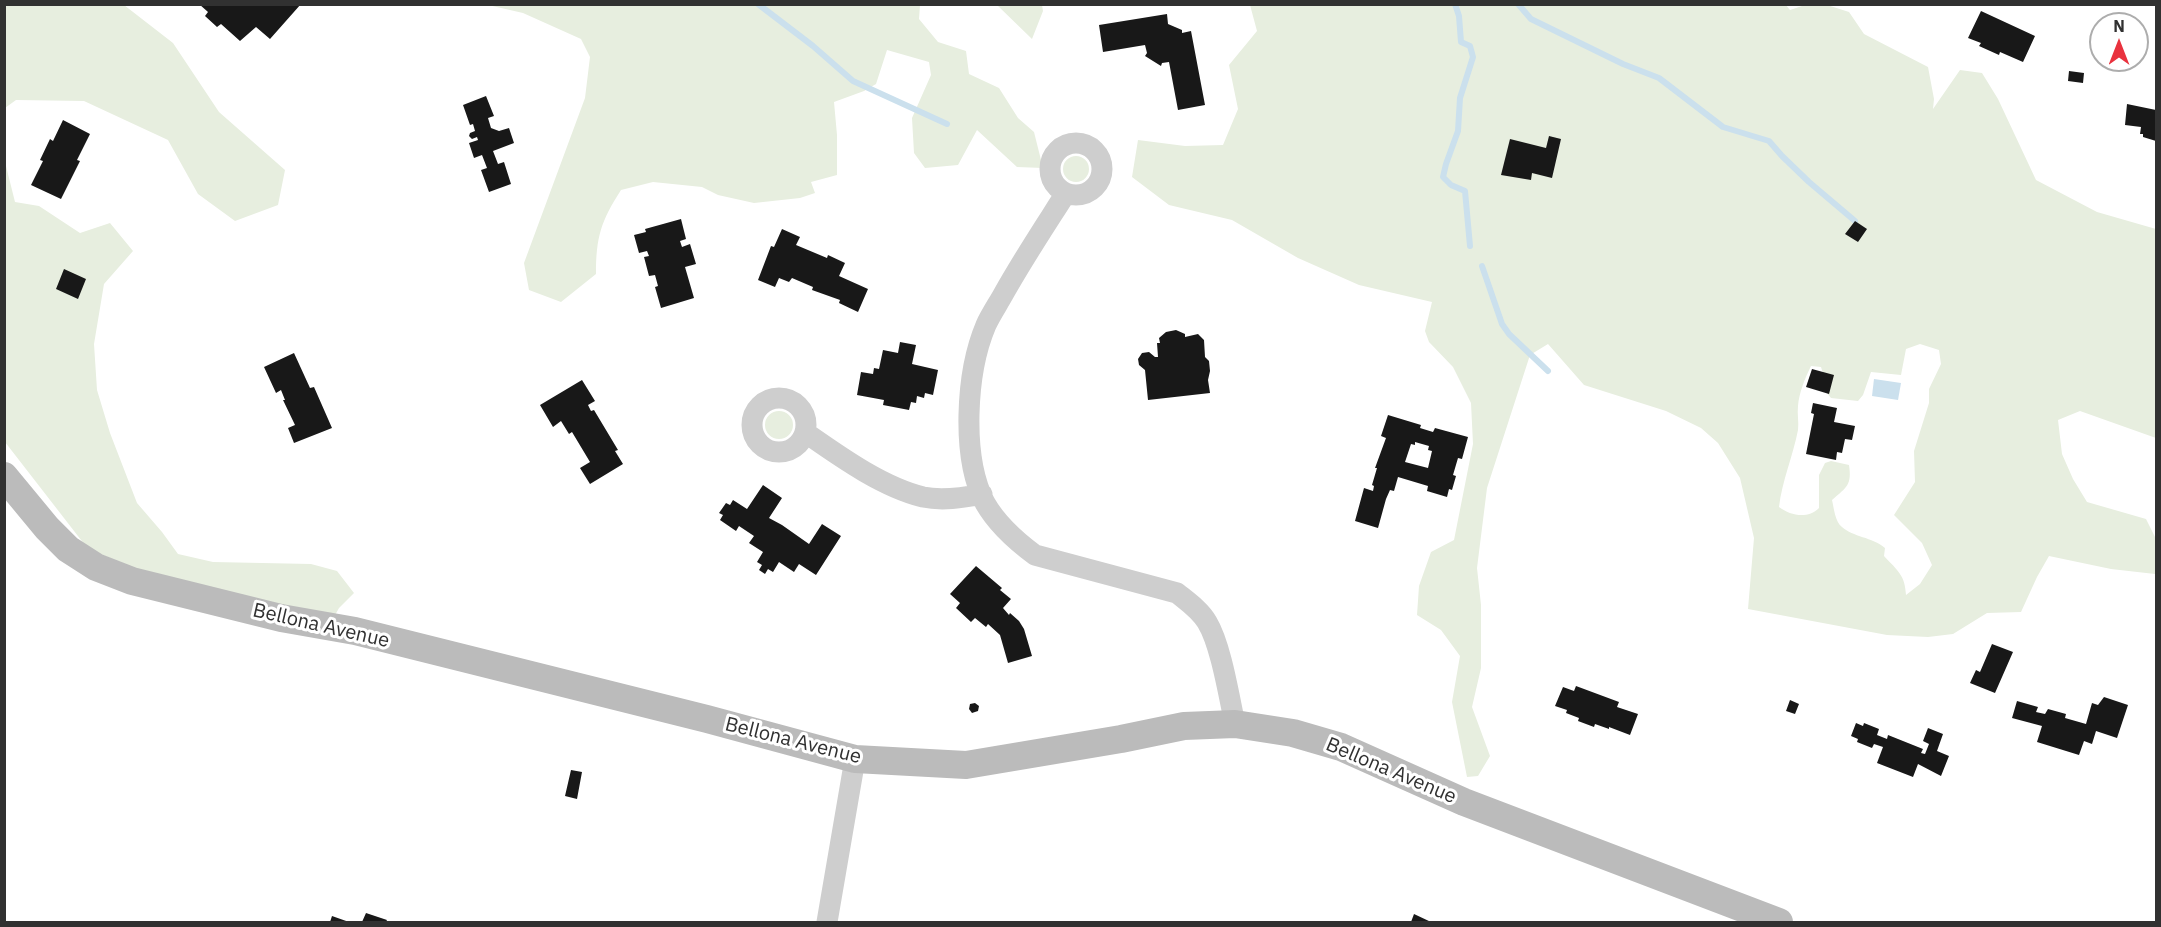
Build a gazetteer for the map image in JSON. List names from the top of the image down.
{
  "streets": {
    "main road": ["Bellona Avenue"]
  },
  "north": "top"
}
